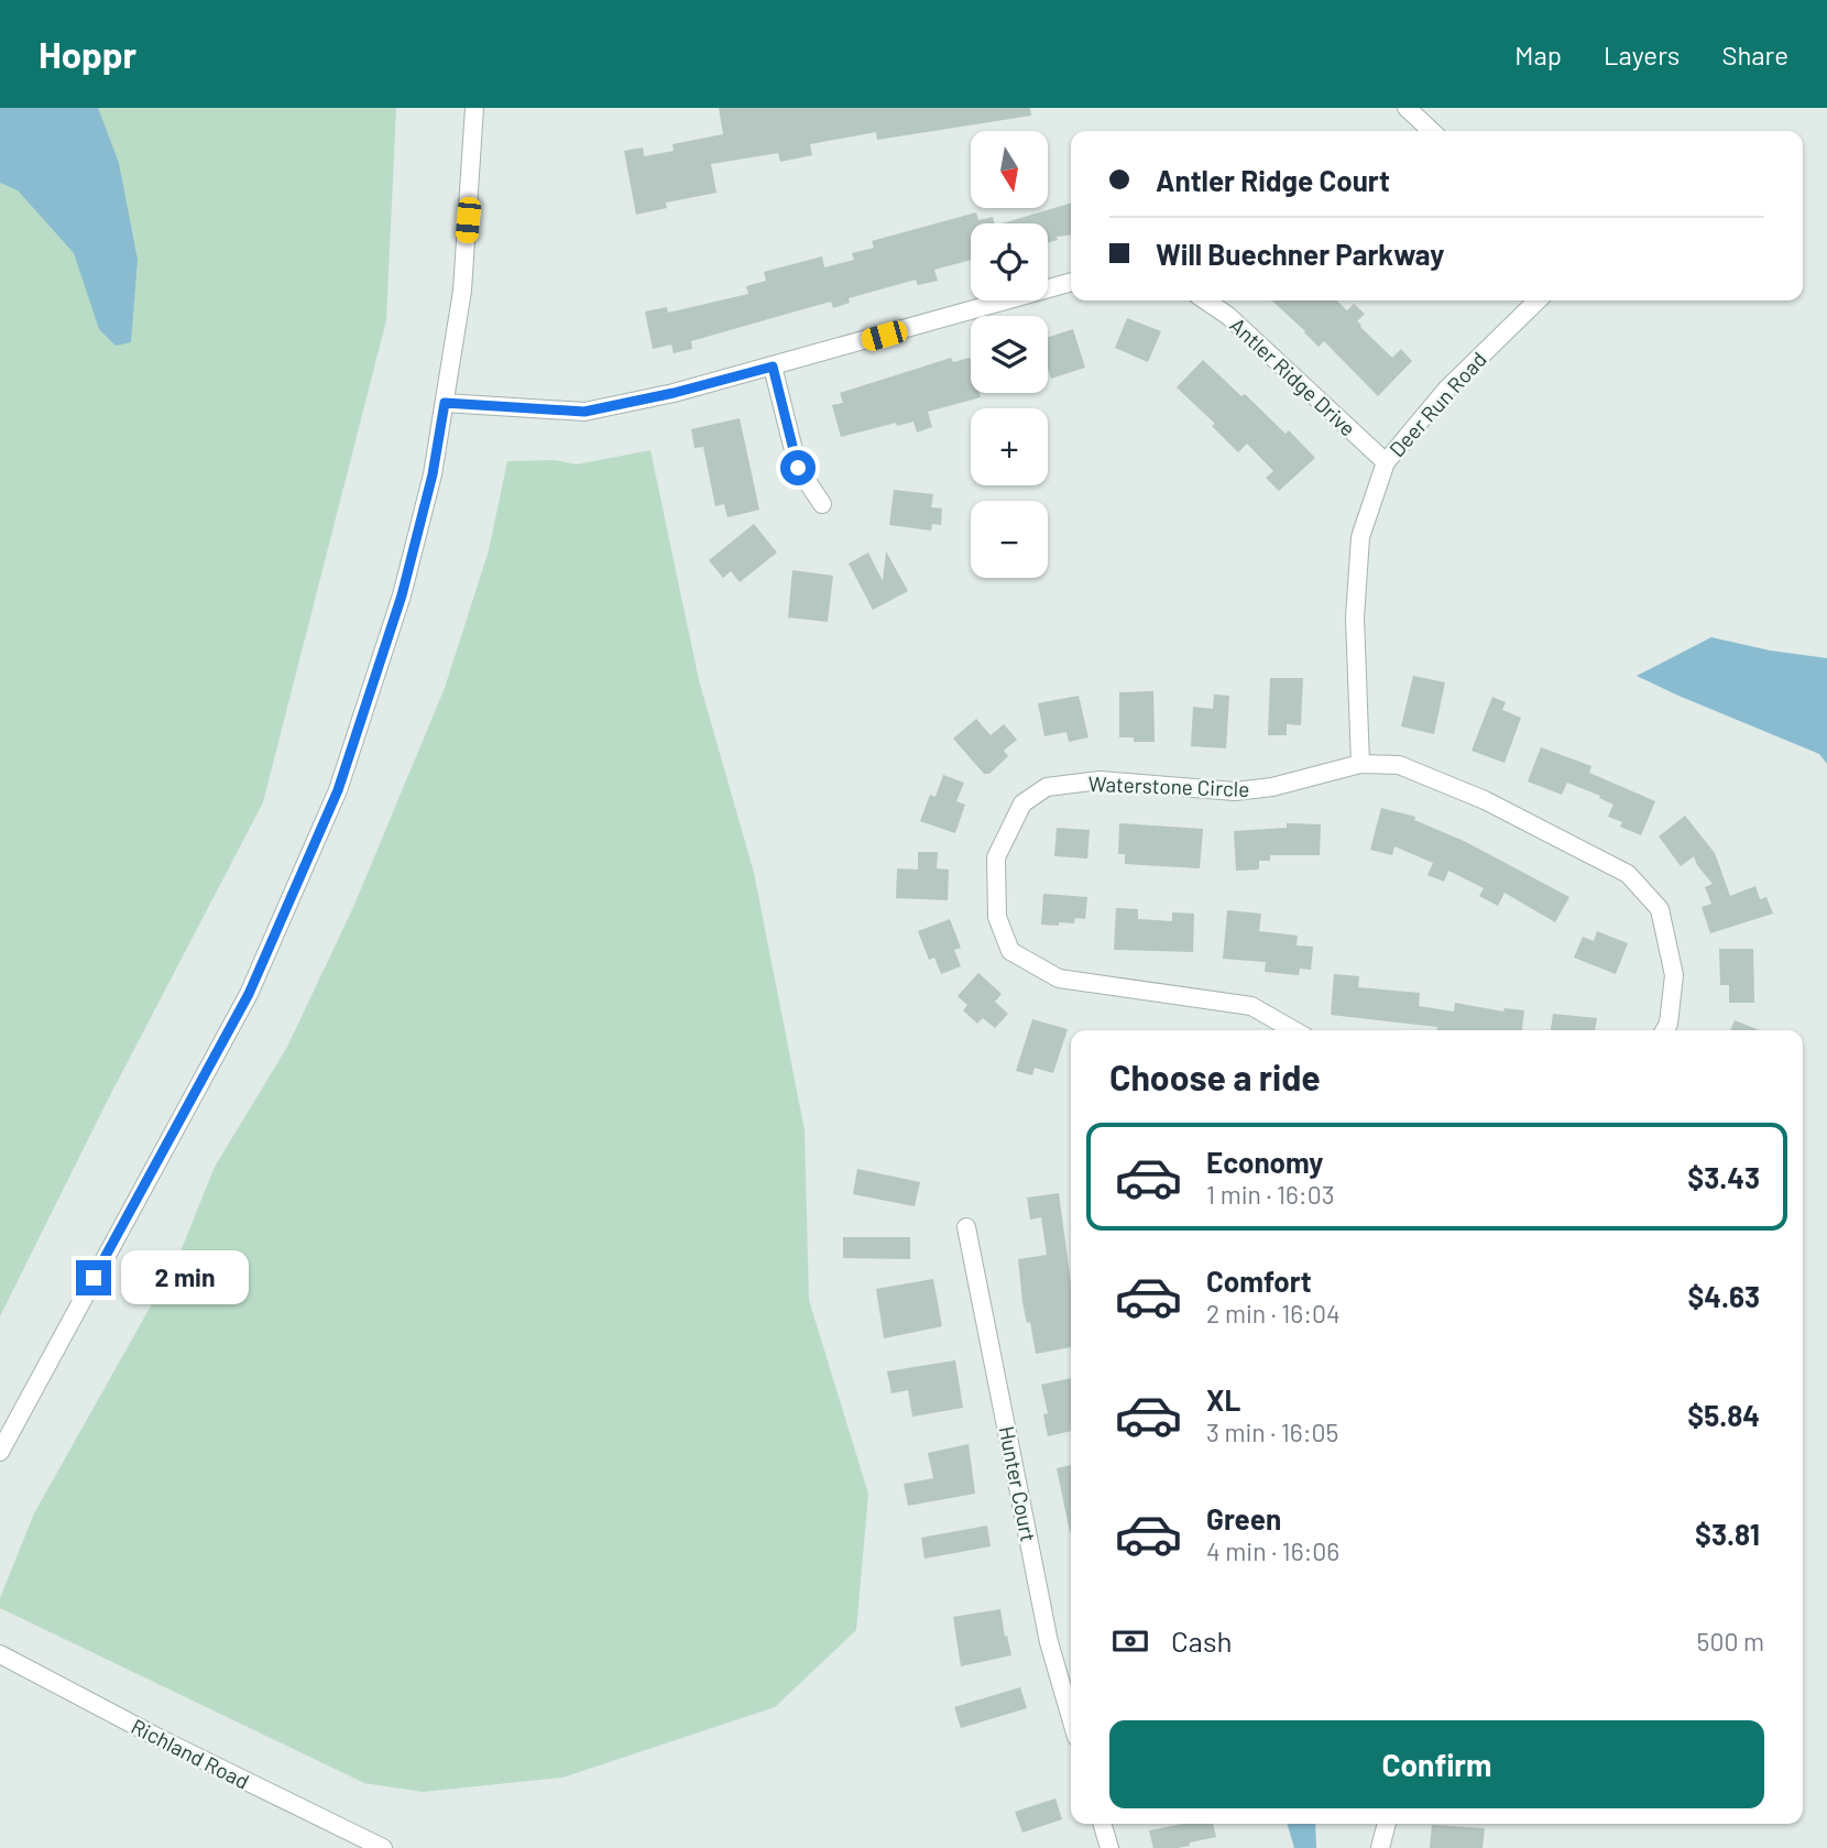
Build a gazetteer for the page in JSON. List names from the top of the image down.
{
  "streets": {
    "street": [
      "Antler Ridge Drive",
      "Deer Run Road",
      "Waterstone Circle",
      "Hunter Court",
      "Richland Road"
    ]
  },
  "crossings": [
    ["Antler Ridge Drive", "Deer Run Road"],
    ["Deer Run Road", "Waterstone Circle"]
  ],
  "north": "bottom",
  "page": {
    "header": "Hoppr",
    "nav": ["Map", "Layers", "Share"],
    "map_buttons": ["+", "−"],
    "banner": ["Antler Ridge Court", "Will Buechner Parkway"],
    "heading": "Choose a ride",
    "list": [
      {
        "name": "Economy",
        "note": "1 min · 16:03",
        "value": "$3.43"
      },
      {
        "name": "Comfort",
        "note": "2 min · 16:04",
        "value": "$4.63"
      },
      {
        "name": "XL",
        "note": "3 min · 16:05",
        "value": "$5.84"
      },
      {
        "name": "Green",
        "note": "4 min · 16:06",
        "value": "$3.81"
      }
    ],
    "bubble": "2 min",
    "pay": ["Cash", "500 m"],
    "buttons": "Confirm"
  }
}
